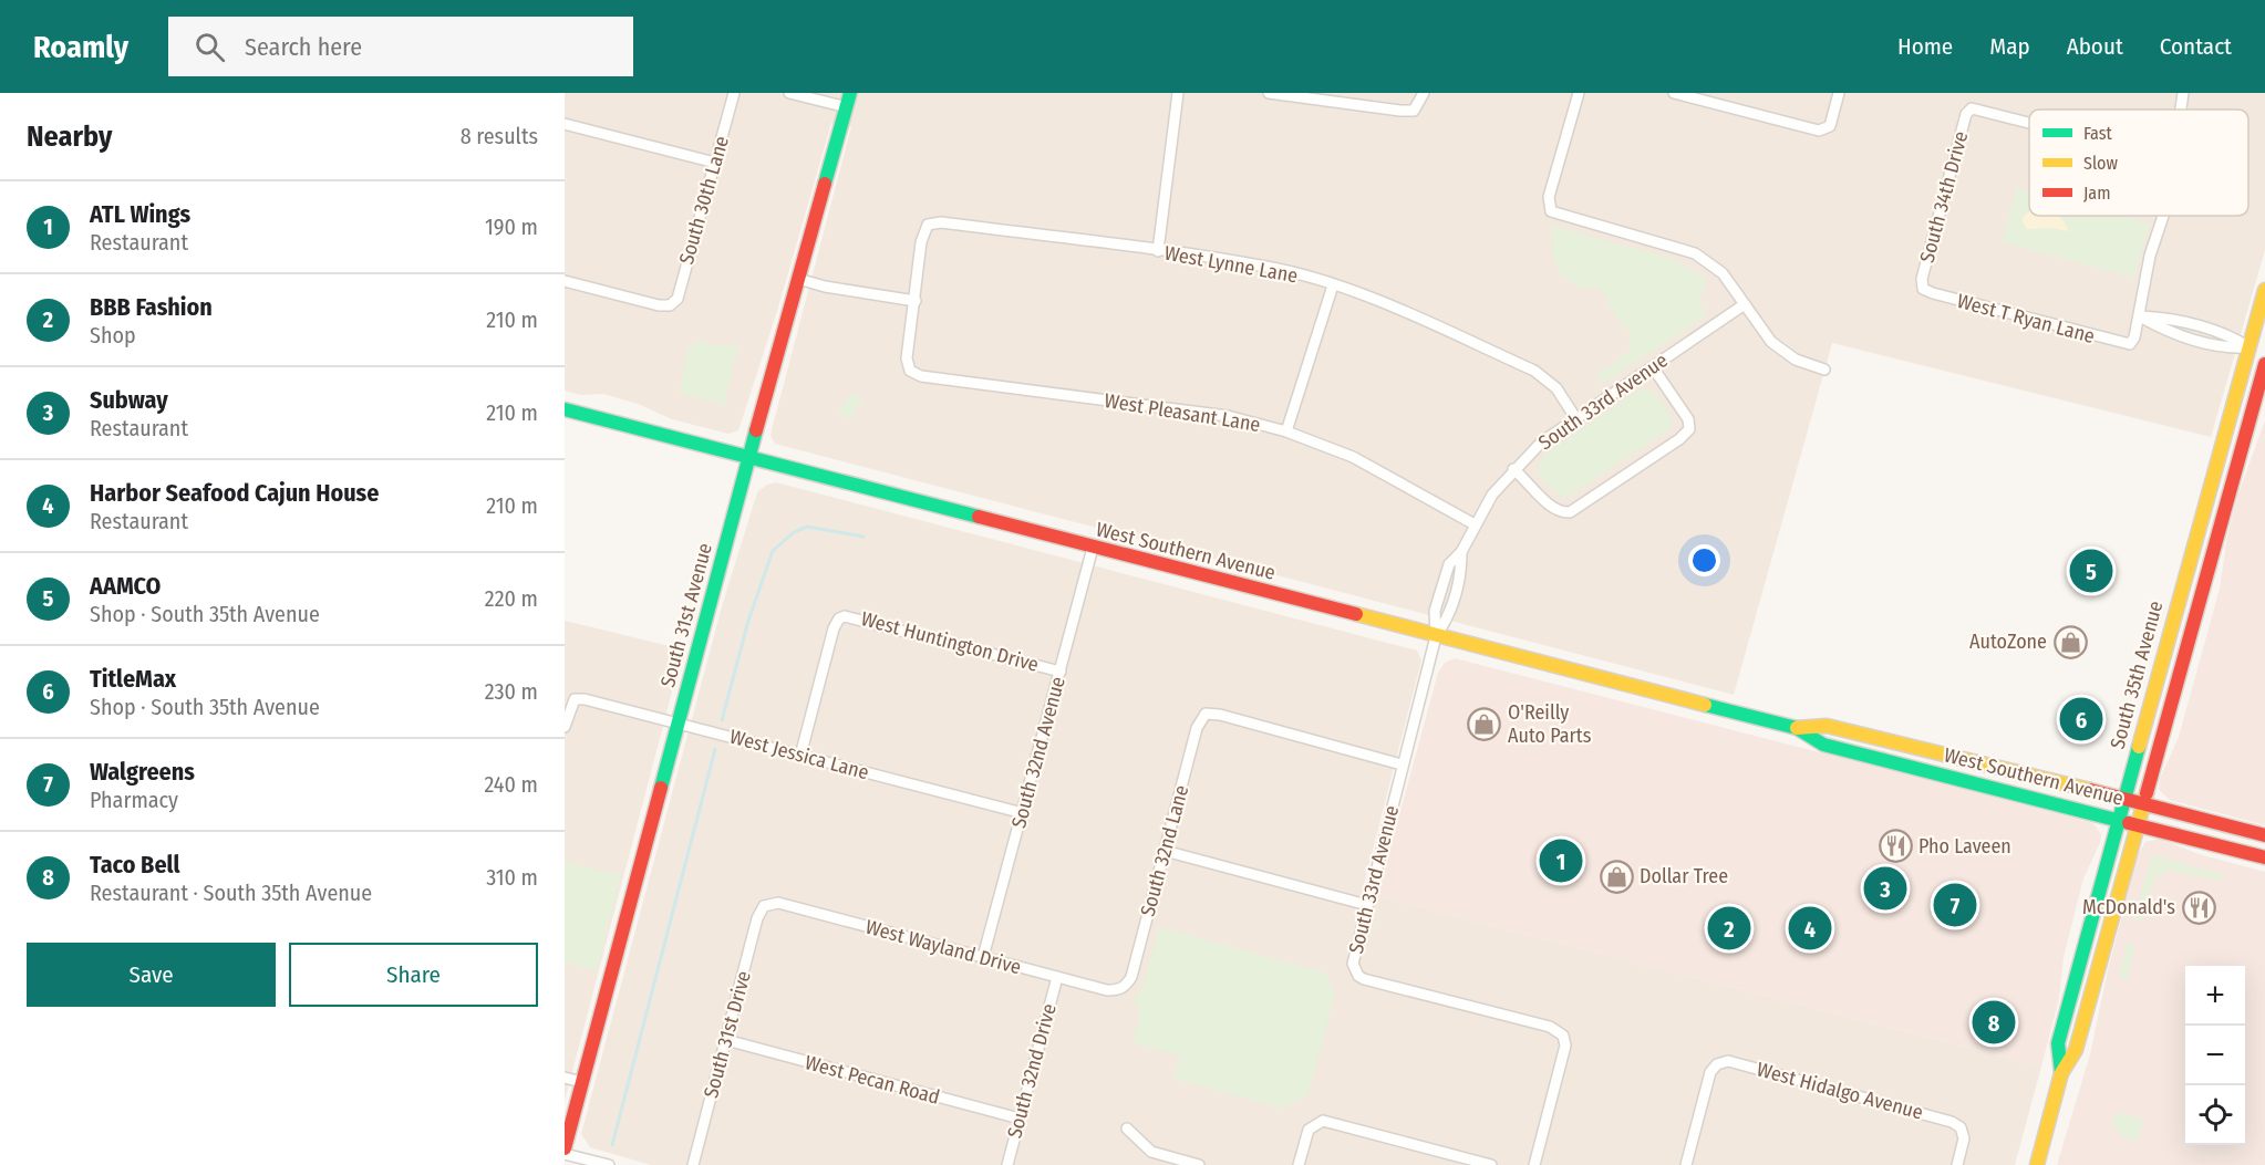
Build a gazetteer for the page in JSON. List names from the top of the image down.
{
  "streets": {
    "main road": ["West Southern Avenue", "South 31st Avenue", "South 35th Avenue"],
    "street": [
      "South 34th Drive",
      "South 30th Lane",
      "West Lynne Lane",
      "West T Ryan Lane",
      "South 33rd Avenue",
      "West Pleasant Lane",
      "West Huntington Drive",
      "South 32nd Avenue",
      "West Jessica Lane",
      "South 32nd Lane",
      "West Wayland Drive",
      "South 31st Drive",
      "South 32nd Drive",
      "West Pecan Road",
      "West Hidalgo Avenue"
    ]
  },
  "crossings": [
    ["South 34th Drive", "West T Ryan Lane"],
    ["West Lynne Lane", "South 33rd Avenue"],
    ["West Lynne Lane", "West Pleasant Lane"],
    ["South 33rd Avenue", "West Pleasant Lane"],
    ["South 33rd Avenue", "West Southern Avenue"],
    ["South 33rd Avenue", "South 32nd Lane"],
    ["West Southern Avenue", "South 31st Avenue"],
    ["West Southern Avenue", "South 35th Avenue"],
    ["West Southern Avenue", "South 32nd Avenue"],
    ["South 31st Avenue", "West Jessica Lane"],
    ["West Huntington Drive", "South 32nd Avenue"],
    ["West Huntington Drive", "West Jessica Lane"],
    ["South 32nd Avenue", "West Jessica Lane"],
    ["South 32nd Avenue", "West Wayland Drive"],
    ["South 32nd Lane", "West Wayland Drive"],
    ["West Wayland Drive", "South 31st Drive"],
    ["West Wayland Drive", "South 32nd Drive"],
    ["South 31st Drive", "West Pecan Road"],
    ["South 32nd Drive", "West Pecan Road"]
  ],
  "places": {
    "shop": ["AutoZone", "O'Reilly Auto Parts", "Dollar Tree"],
    "restaurant": ["Pho Laveen", "McDonald's"]
  },
  "legend": ["Fast", "Slow", "Jam"],
  "page": {
    "header": "Roamly",
    "search": "Search here",
    "nav": [
      "Home",
      "Map",
      "About",
      "Contact"
    ],
    "heading": ["Nearby", "8 results"],
    "list": [
      {
        "mark": "1",
        "name": "ATL Wings",
        "note": "Restaurant",
        "value": "190 m"
      },
      {
        "mark": "2",
        "name": "BBB Fashion",
        "note": "Shop",
        "value": "210 m"
      },
      {
        "mark": "3",
        "name": "Subway",
        "note": "Restaurant",
        "value": "210 m"
      },
      {
        "mark": "4",
        "name": "Harbor Seafood Cajun House",
        "note": "Restaurant",
        "value": "210 m"
      },
      {
        "mark": "5",
        "name": "AAMCO",
        "note": "Shop · South 35th Avenue",
        "value": "220 m"
      },
      {
        "mark": "6",
        "name": "TitleMax",
        "note": "Shop · South 35th Avenue",
        "value": "230 m"
      },
      {
        "mark": "7",
        "name": "Walgreens",
        "note": "Pharmacy",
        "value": "240 m"
      },
      {
        "mark": "8",
        "name": "Taco Bell",
        "note": "Restaurant · South 35th Avenue",
        "value": "310 m"
      }
    ],
    "pins": [
      "5",
      "6",
      "1",
      "3",
      "7",
      "2",
      "4",
      "8"
    ],
    "buttons": ["Save", "Share"],
    "map_buttons": ["+", "−"]
  }
}
